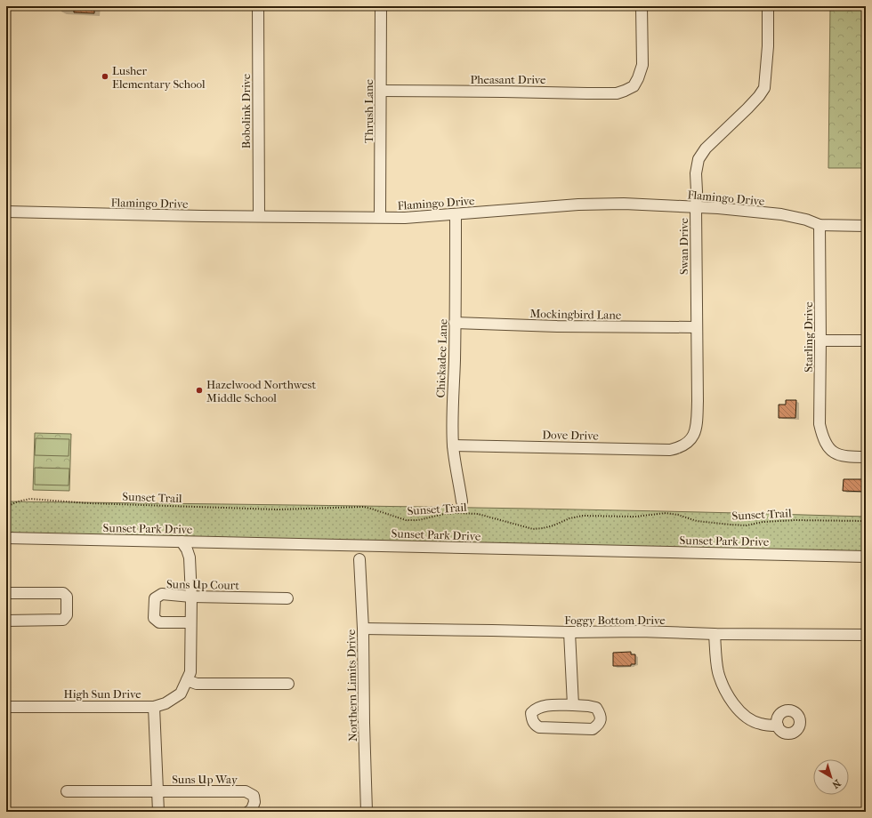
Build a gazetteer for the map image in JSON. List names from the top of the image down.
{
  "streets": {
    "street": [
      "Pheasant Drive",
      "Bobolink Drive",
      "Thrush Lane",
      "Flamingo Drive",
      "Swan Drive",
      "Mockingbird Lane",
      "Starling Drive",
      "Chickadee Lane",
      "Dove Drive",
      "Sunset Park Drive",
      "Suns Up Court",
      "Foggy Bottom Drive",
      "Northern Limits Drive",
      "High Sun Drive",
      "Suns Up Way"
    ],
    "path": ["Sunset Trail"]
  },
  "crossings": [
    ["Pheasant Drive", "Thrush Lane"],
    ["Bobolink Drive", "Flamingo Drive"],
    ["Thrush Lane", "Flamingo Drive"],
    ["Flamingo Drive", "Swan Drive"],
    ["Flamingo Drive", "Starling Drive"],
    ["Flamingo Drive", "Chickadee Lane"],
    ["Swan Drive", "Mockingbird Lane"],
    ["Swan Drive", "Dove Drive"],
    ["Mockingbird Lane", "Chickadee Lane"],
    ["Chickadee Lane", "Dove Drive"],
    ["Sunset Park Drive", "High Sun Drive"],
    ["Suns Up Court", "High Sun Drive"],
    ["Foggy Bottom Drive", "Northern Limits Drive"],
    ["High Sun Drive", "Suns Up Way"]
  ],
  "places": ["Lusher Elementary School", "Hazelwood Northwest Middle School"],
  "north": "bottom right"
}
